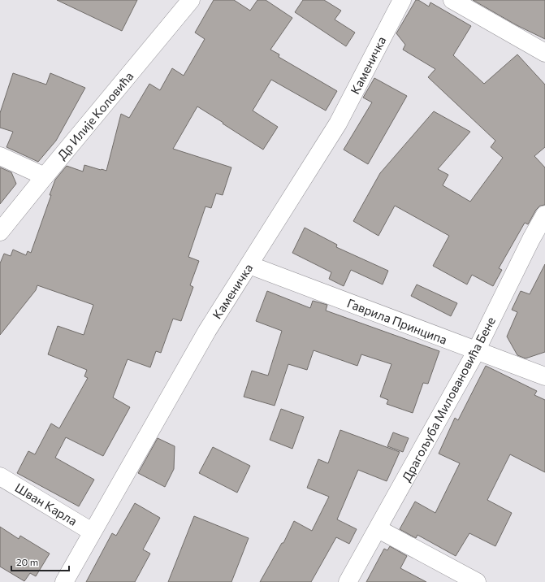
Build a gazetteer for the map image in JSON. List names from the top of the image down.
{
  "streets": {
    "street": [
      "Каменичка",
      "Др Илије Коловића",
      "Гаврила Принципа",
      "Драгољуба Миловановића Бене",
      "Шван Карла"
    ]
  },
  "crossings": [
    ["Каменичка", "Гаврила Принципа"],
    ["Каменичка", "Шван Карла"],
    ["Гаврила Принципа", "Драгољуба Миловановића Бене"]
  ],
  "scale_bar": "20 m"
}
